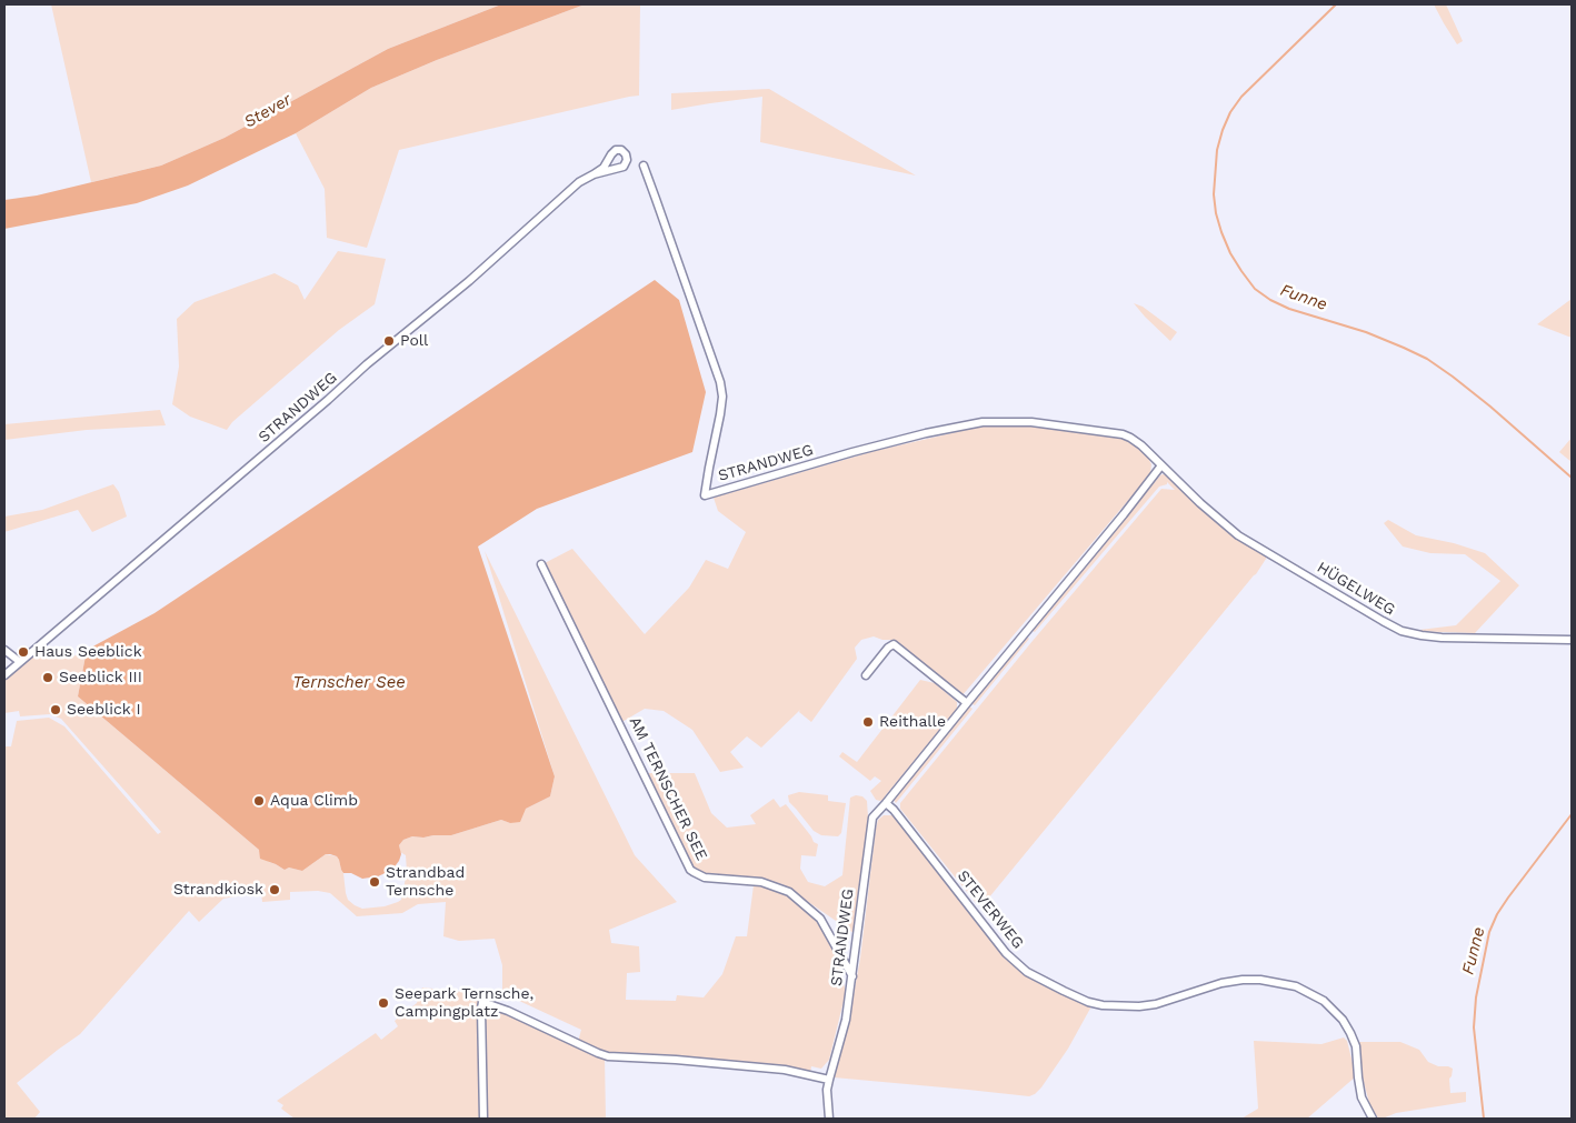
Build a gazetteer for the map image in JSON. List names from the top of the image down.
{
  "streets": {
    "street": [
      "STRANDWEG",
      "HÜGELWEG",
      "AM TERNSCHER SEE",
      "STEVERWEG"
    ]
  },
  "crossings": [
    ["STRANDWEG", "HÜGELWEG"],
    ["STRANDWEG", "AM TERNSCHER SEE"],
    ["STRANDWEG", "STEVERWEG"]
  ],
  "water": ["Stever", "Funne", "Ternscher See"],
  "places": [
    "Poll",
    "Haus Seeblick",
    "Seeblick III",
    "Seeblick I",
    "Reithalle",
    "Aqua Climb",
    "Strandbad Ternsche",
    "Strandkiosk",
    "Seepark Ternsche, Campingplatz"
  ]
}
